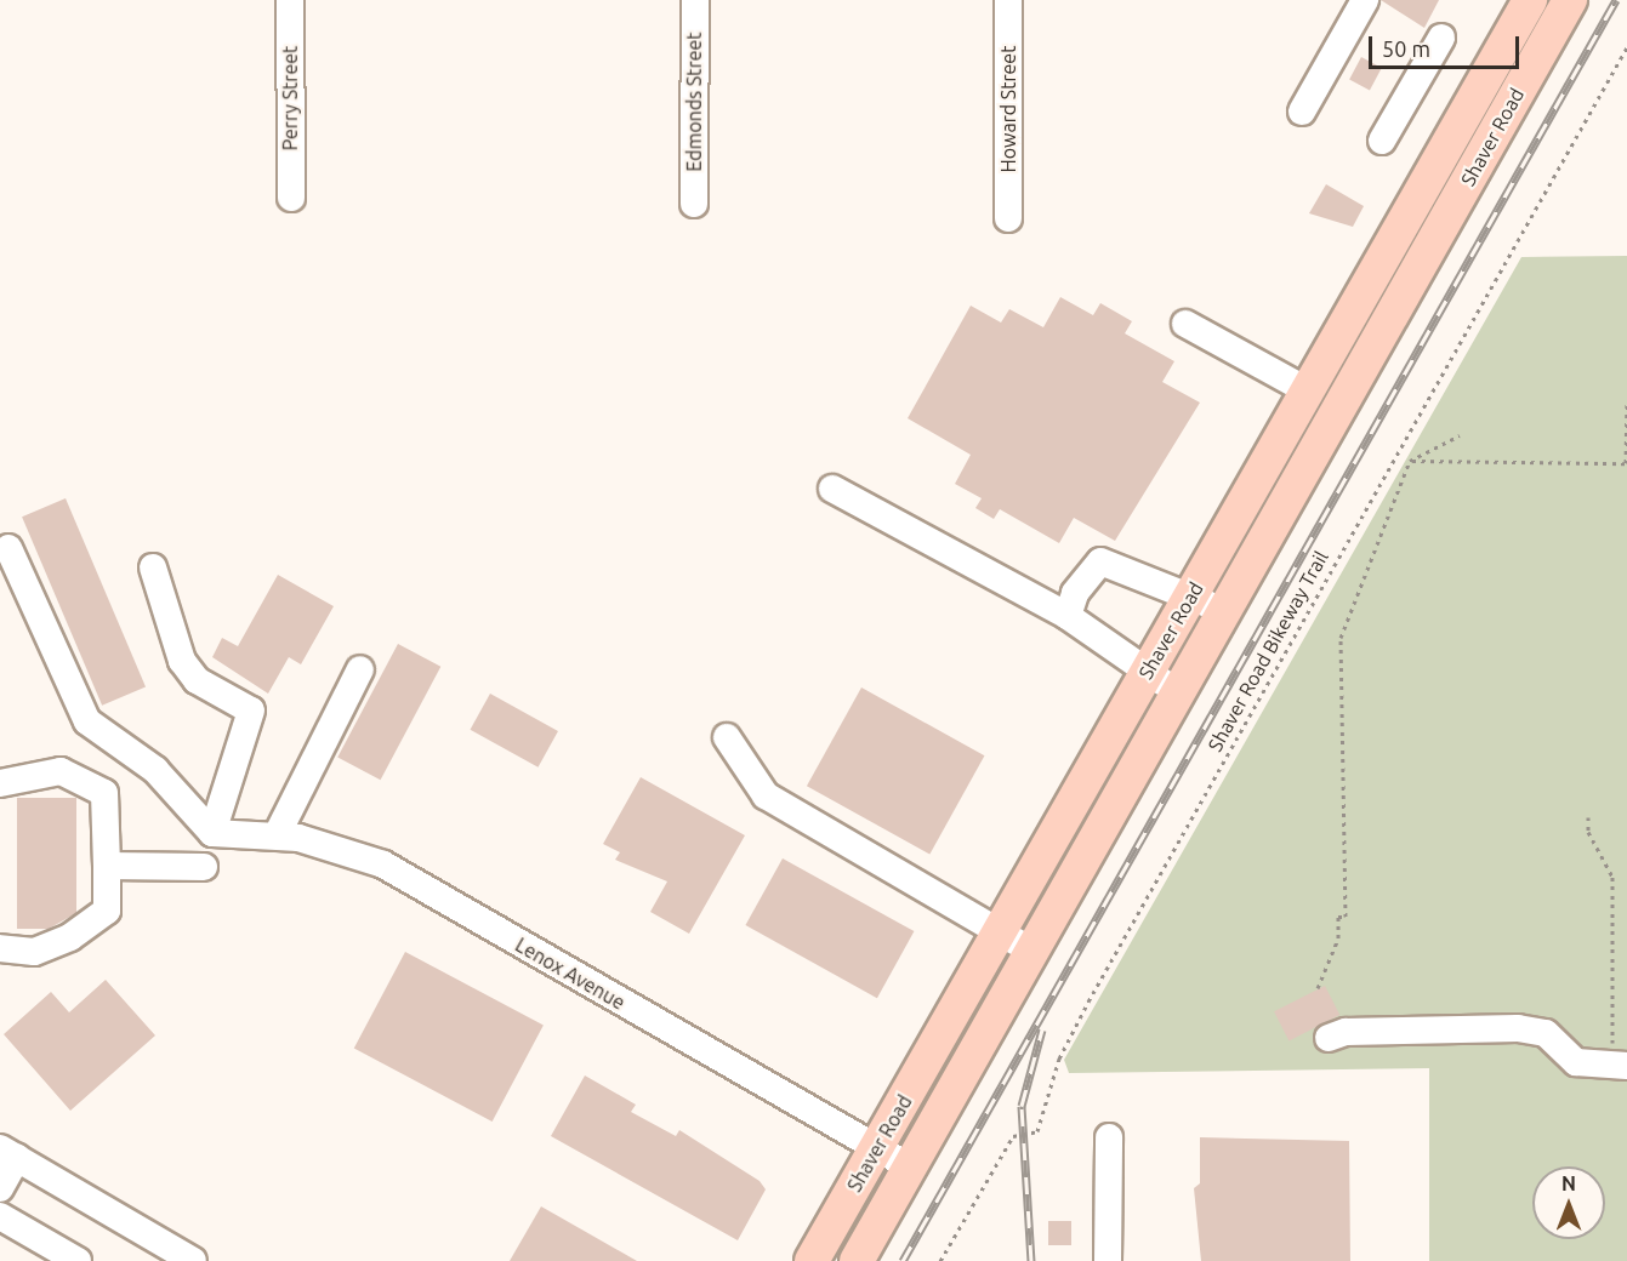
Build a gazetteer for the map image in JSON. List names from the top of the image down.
{
  "streets": {
    "main road": ["Shaver Road"],
    "street": [
      "Perry Street",
      "Edmonds Street",
      "Howard Street",
      "Lenox Avenue"
    ],
    "path": ["Shaver Road Bikeway Trail"]
  },
  "crossings": [
    ["Shaver Road", "Lenox Avenue"]
  ],
  "scale_bar": "50 m",
  "north": "top"
}
